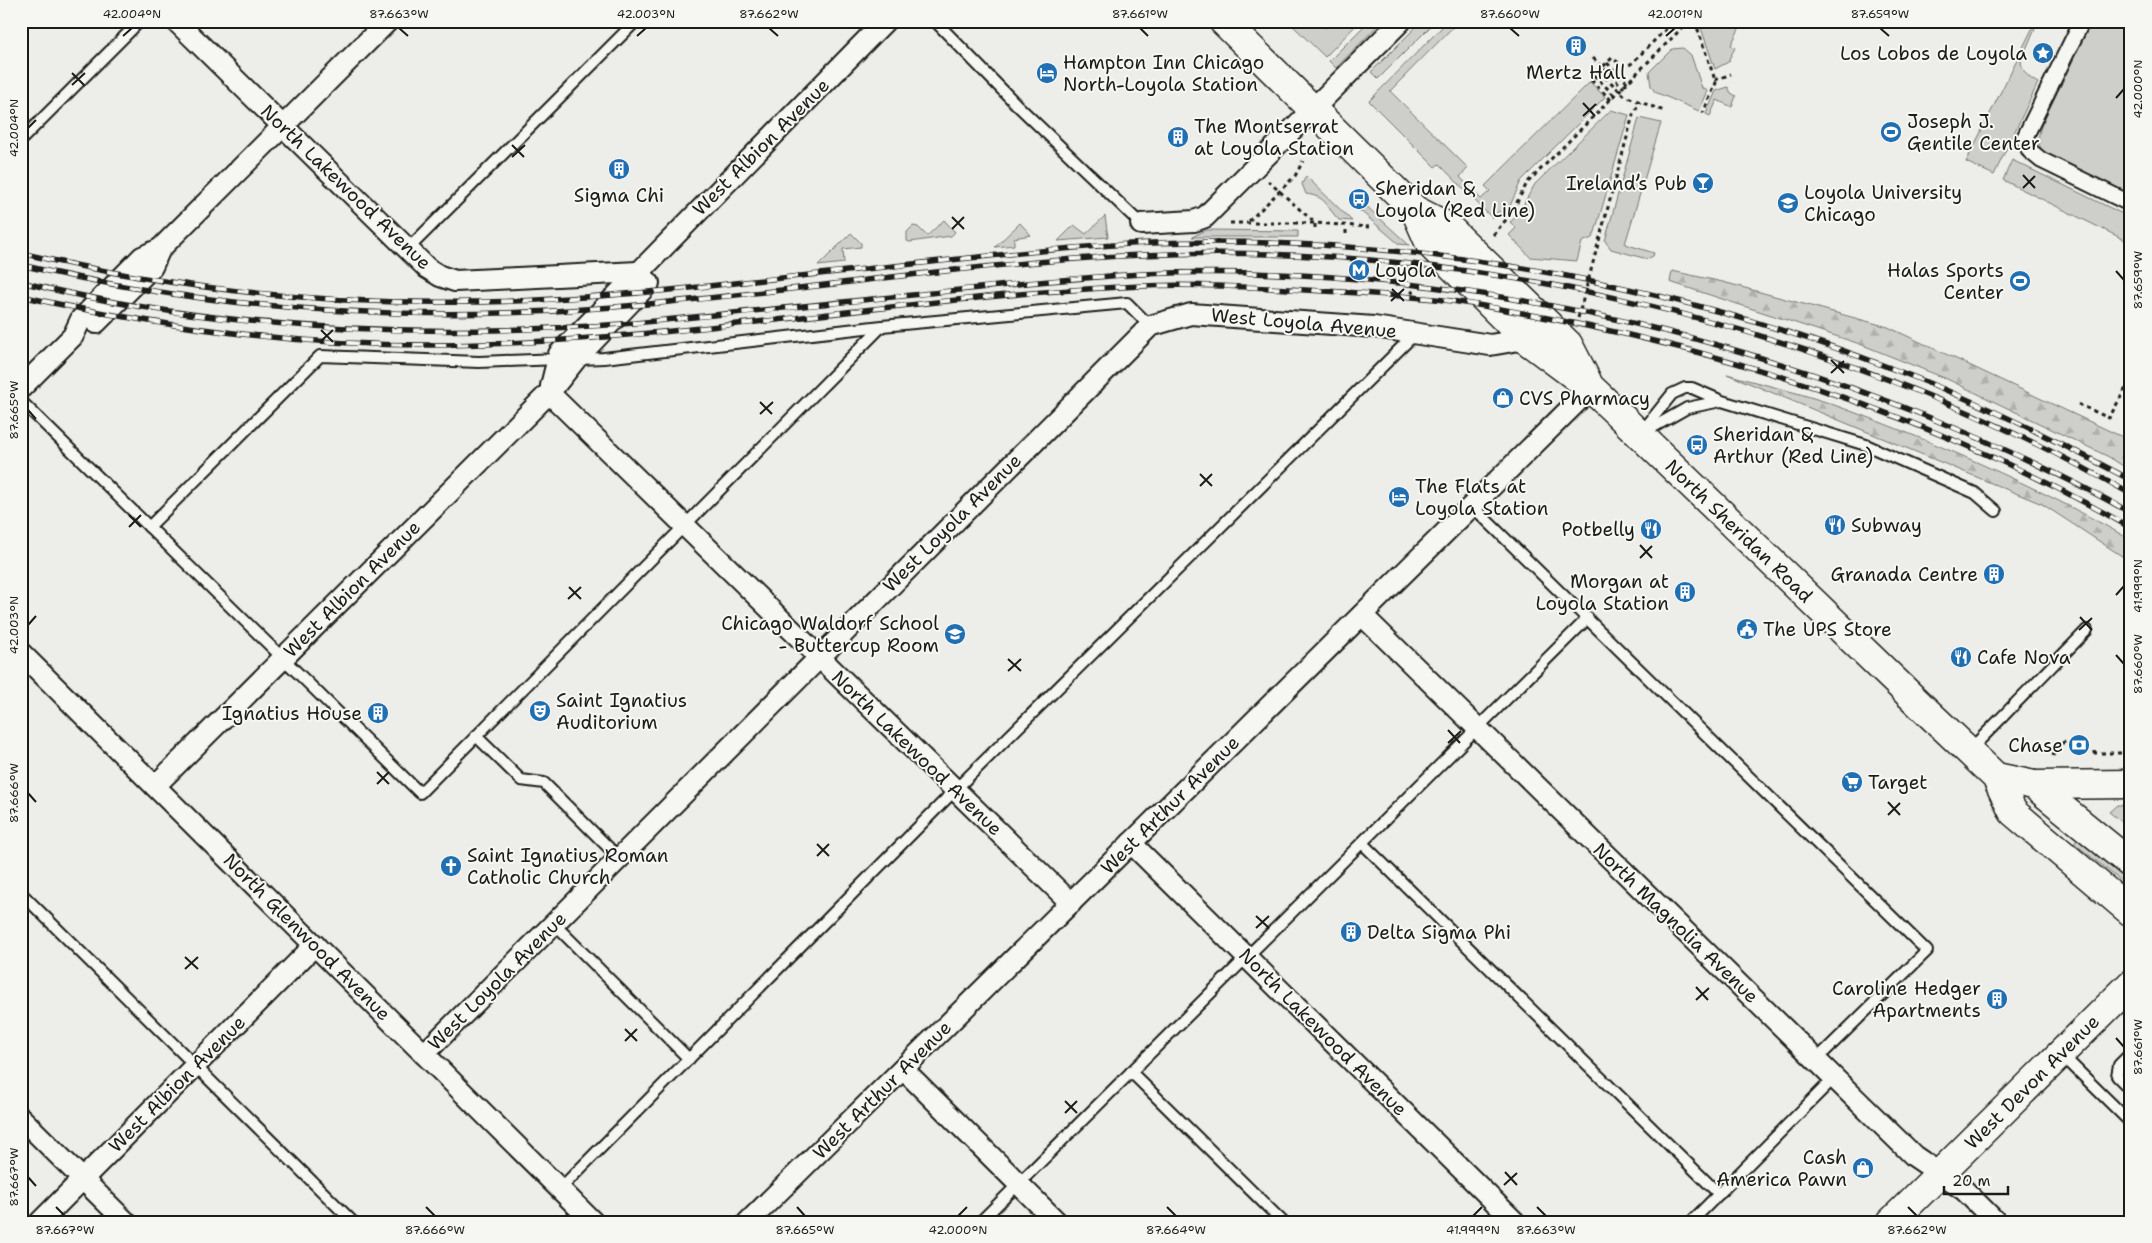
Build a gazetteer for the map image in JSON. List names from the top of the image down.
{
  "streets": {
    "main road": ["North Sheridan Road", "West Devon Avenue"],
    "street": [
      "West Albion Avenue",
      "North Lakewood Avenue",
      "West Loyola Avenue",
      "West Arthur Avenue",
      "North Magnolia Avenue",
      "North Glenwood Avenue"
    ]
  },
  "crossings": [
    ["West Albion Avenue", "North Lakewood Avenue"],
    ["West Albion Avenue", "North Glenwood Avenue"],
    ["North Lakewood Avenue", "West Loyola Avenue"],
    ["North Lakewood Avenue", "West Arthur Avenue"],
    ["West Loyola Avenue", "North Sheridan Road"],
    ["West Loyola Avenue", "North Glenwood Avenue"],
    ["North Sheridan Road", "West Arthur Avenue"],
    ["West Arthur Avenue", "North Magnolia Avenue"],
    ["North Magnolia Avenue", "West Devon Avenue"]
  ],
  "places": {
    "building": [
      "Mertz Hall",
      "The Montserrat at Loyola Station",
      "Sigma Chi",
      "Granada Centre",
      "Morgan at Loyola Station",
      "Ignatius House",
      "Delta Sigma Phi",
      "Caroline Hedger Apartments"
    ],
    "place": ["Los Lobos de Loyola"],
    "hotel": ["Hampton Inn Chicago North-Loyola Station", "The Flats at Loyola Station"],
    "sports": ["Joseph J. Gentile Center", "Halas Sports Center"],
    "bar": ["Ireland’s Pub"],
    "bus stop": ["Sheridan & Loyola (Red Line)", "Sheridan & Arthur (Red Line)"],
    "school or university": ["Loyola University Chicago", "Chicago Waldorf School - Buttercup Room"],
    "metro station": ["Loyola"],
    "shop": ["CVS Pharmacy", "Cash America Pawn"],
    "restaurant": ["Subway", "Potbelly", "Cafe Nova"],
    "public building": ["The UPS Store"],
    "theatre": ["Saint Ignatius Auditorium"],
    "bank": ["Chase"],
    "supermarket": ["Target"],
    "church": ["Saint Ignatius Roman Catholic Church"]
  },
  "scale_bar": "20 m",
  "coordinates": [
    "42.004°N",
    "87.663°W",
    "42.003°N",
    "87.662°W",
    "87.661°W",
    "87.660°W",
    "42.001°N",
    "87.659°W",
    "42.000°N",
    "87.665°W",
    "41.999°N",
    "87.666°W",
    "87.667°W",
    "87.664°W"
  ]
}
